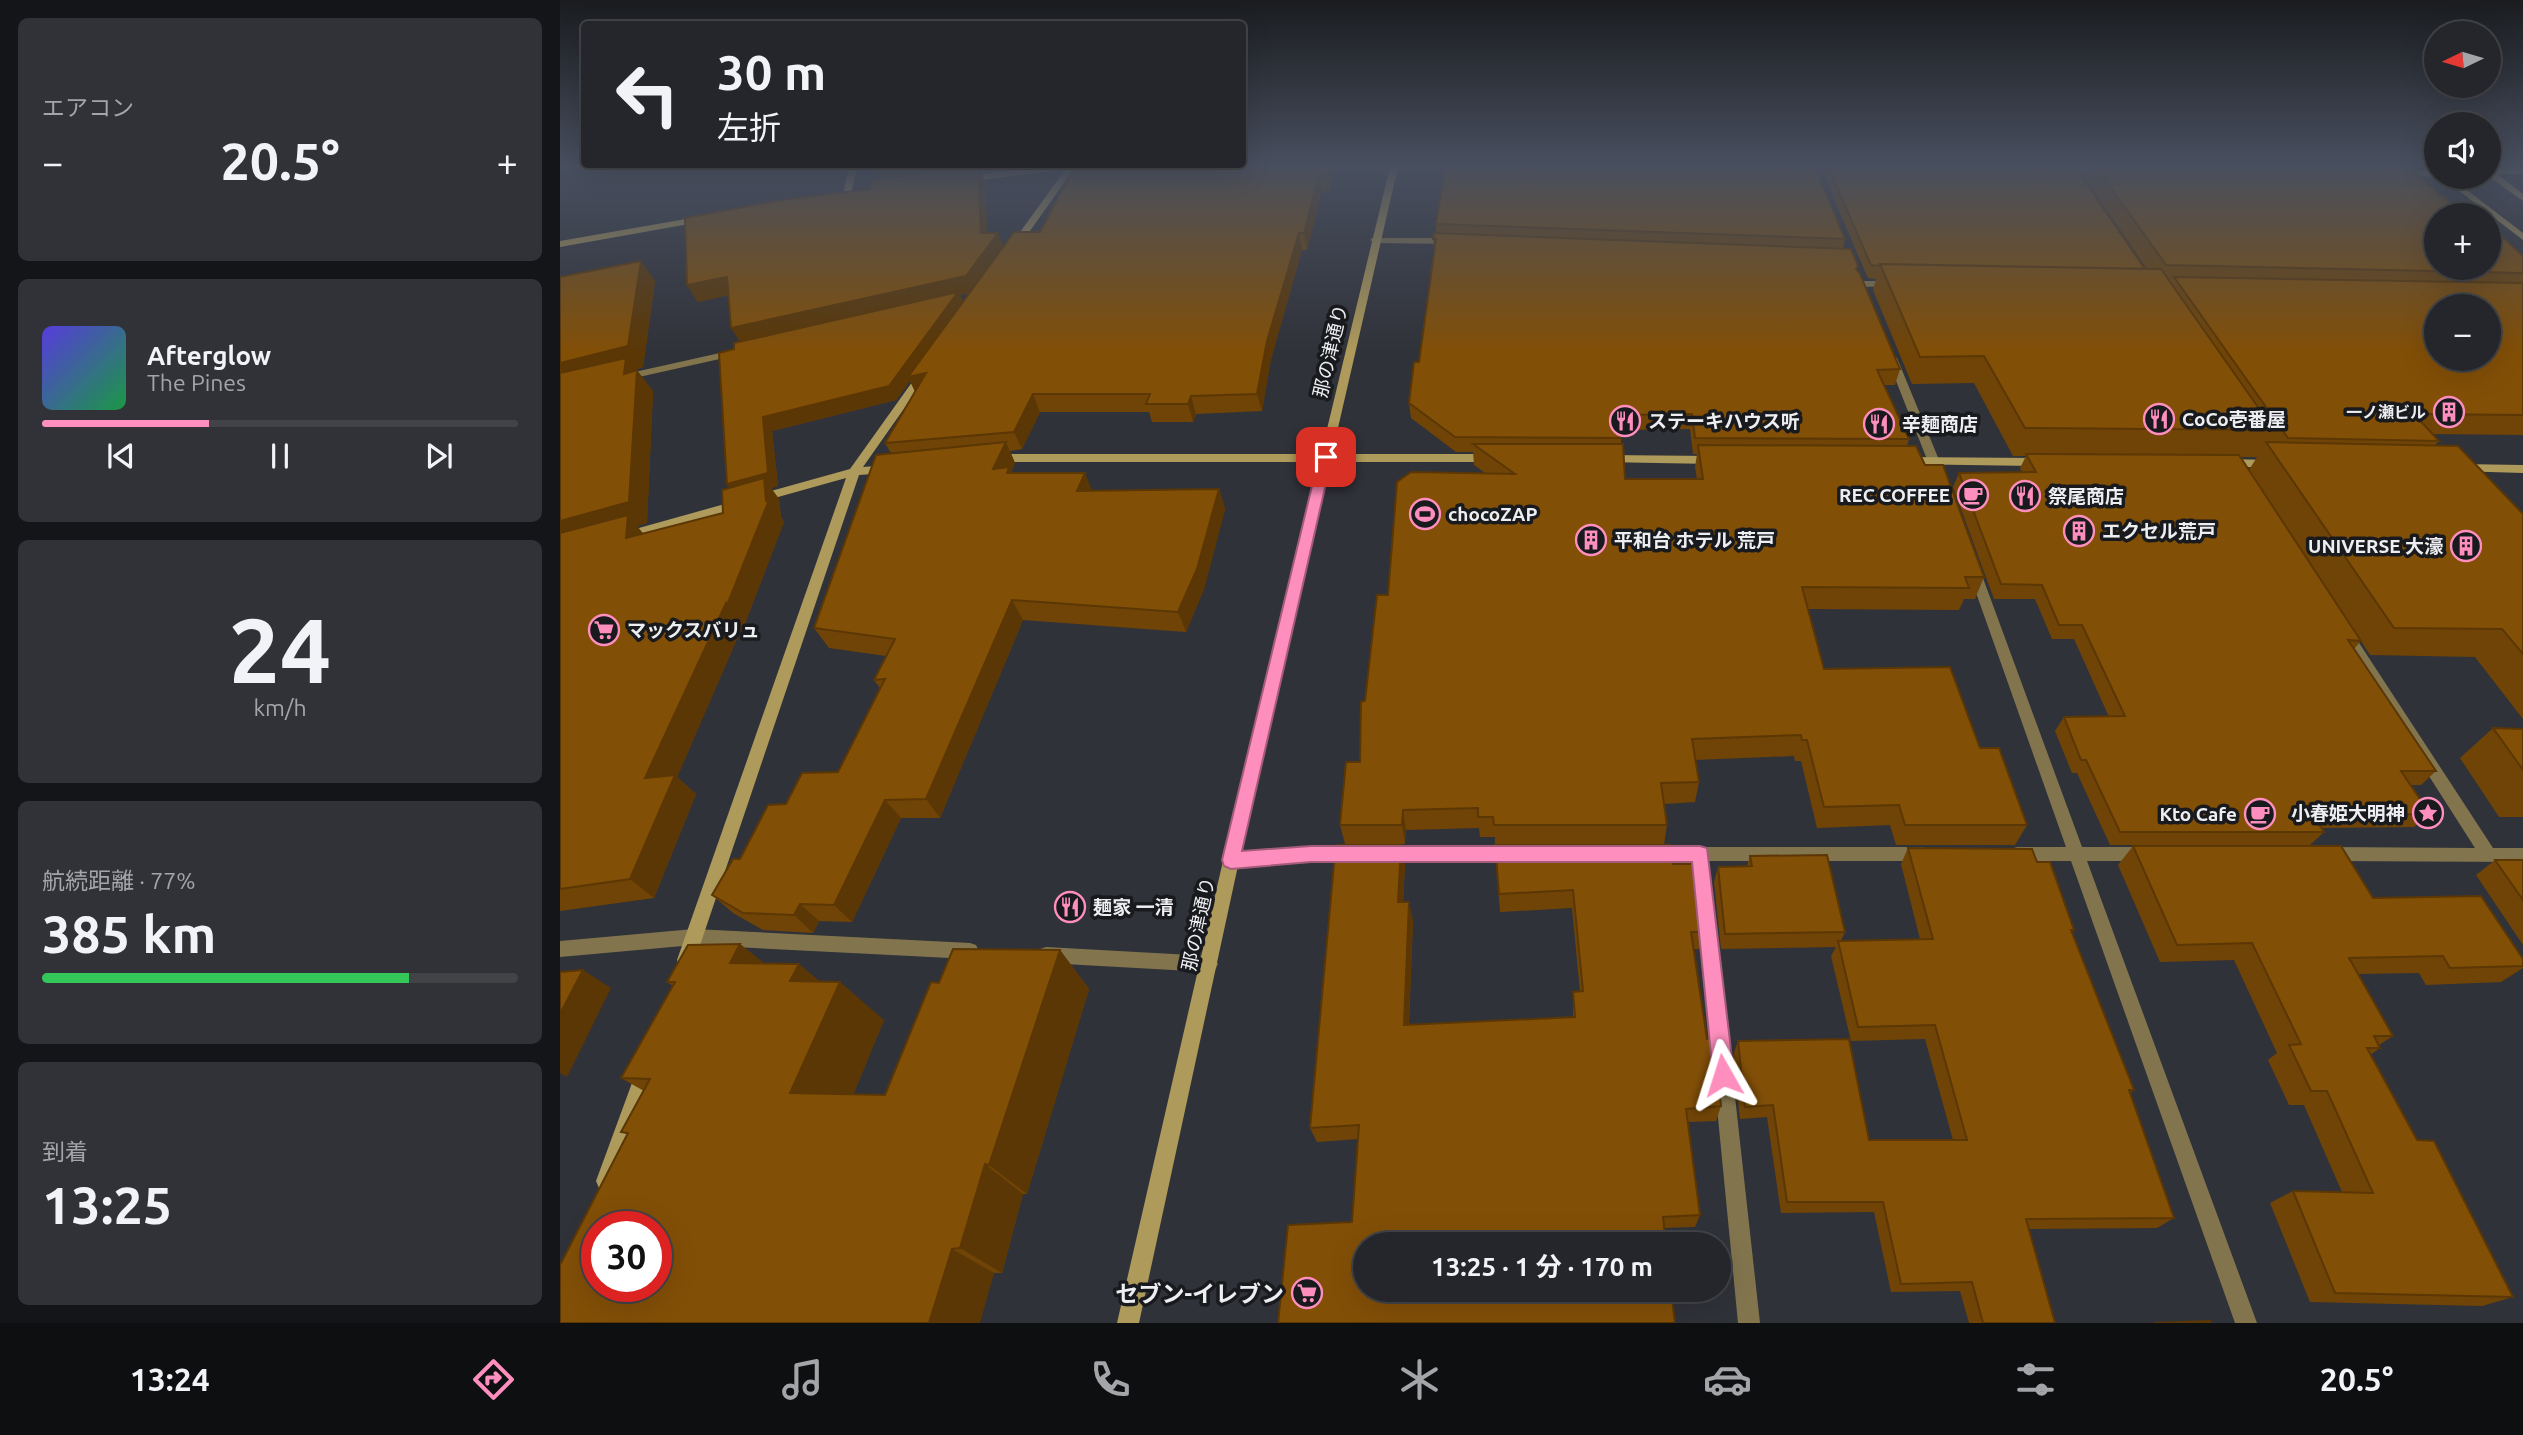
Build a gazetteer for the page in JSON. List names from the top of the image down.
{
  "streets": {
    "street": ["那の津通り"]
  },
  "places": {
    "building": [
      "一ノ瀬ビル",
      "エクセル荒戸",
      "平和台 ホテル 荒戸",
      "UNIVERSE 大濠"
    ],
    "restaurant": [
      "CoCo壱番屋",
      "ステーキハウス听",
      "辛麺商店",
      "祭尾商店",
      "麺家 一清"
    ],
    "cafe": ["REC COFFEE", "Kto Cafe"],
    "sports": ["chocoZAP"],
    "supermarket": ["マックスバリュ", "セブン-イレブン"],
    "place": ["小春姫大明神"]
  },
  "north": "left",
  "page": {
    "tile": [
      "エアコン",
      ["24", "km/h"],
      ["航続距離 · 77%", "385 km"],
      ["到着", "13:25"]
    ],
    "map_buttons": ["+", "−"],
    "turn": ["30 m", "左折"],
    "heat": ["−", "20.5°", "+"],
    "song": ["Afterglow", "The Pines"],
    "limit": "30",
    "trip": "13:25 · 1 分 · 170 m",
    "tabs": ["13:24", "20.5°"]
  }
}
